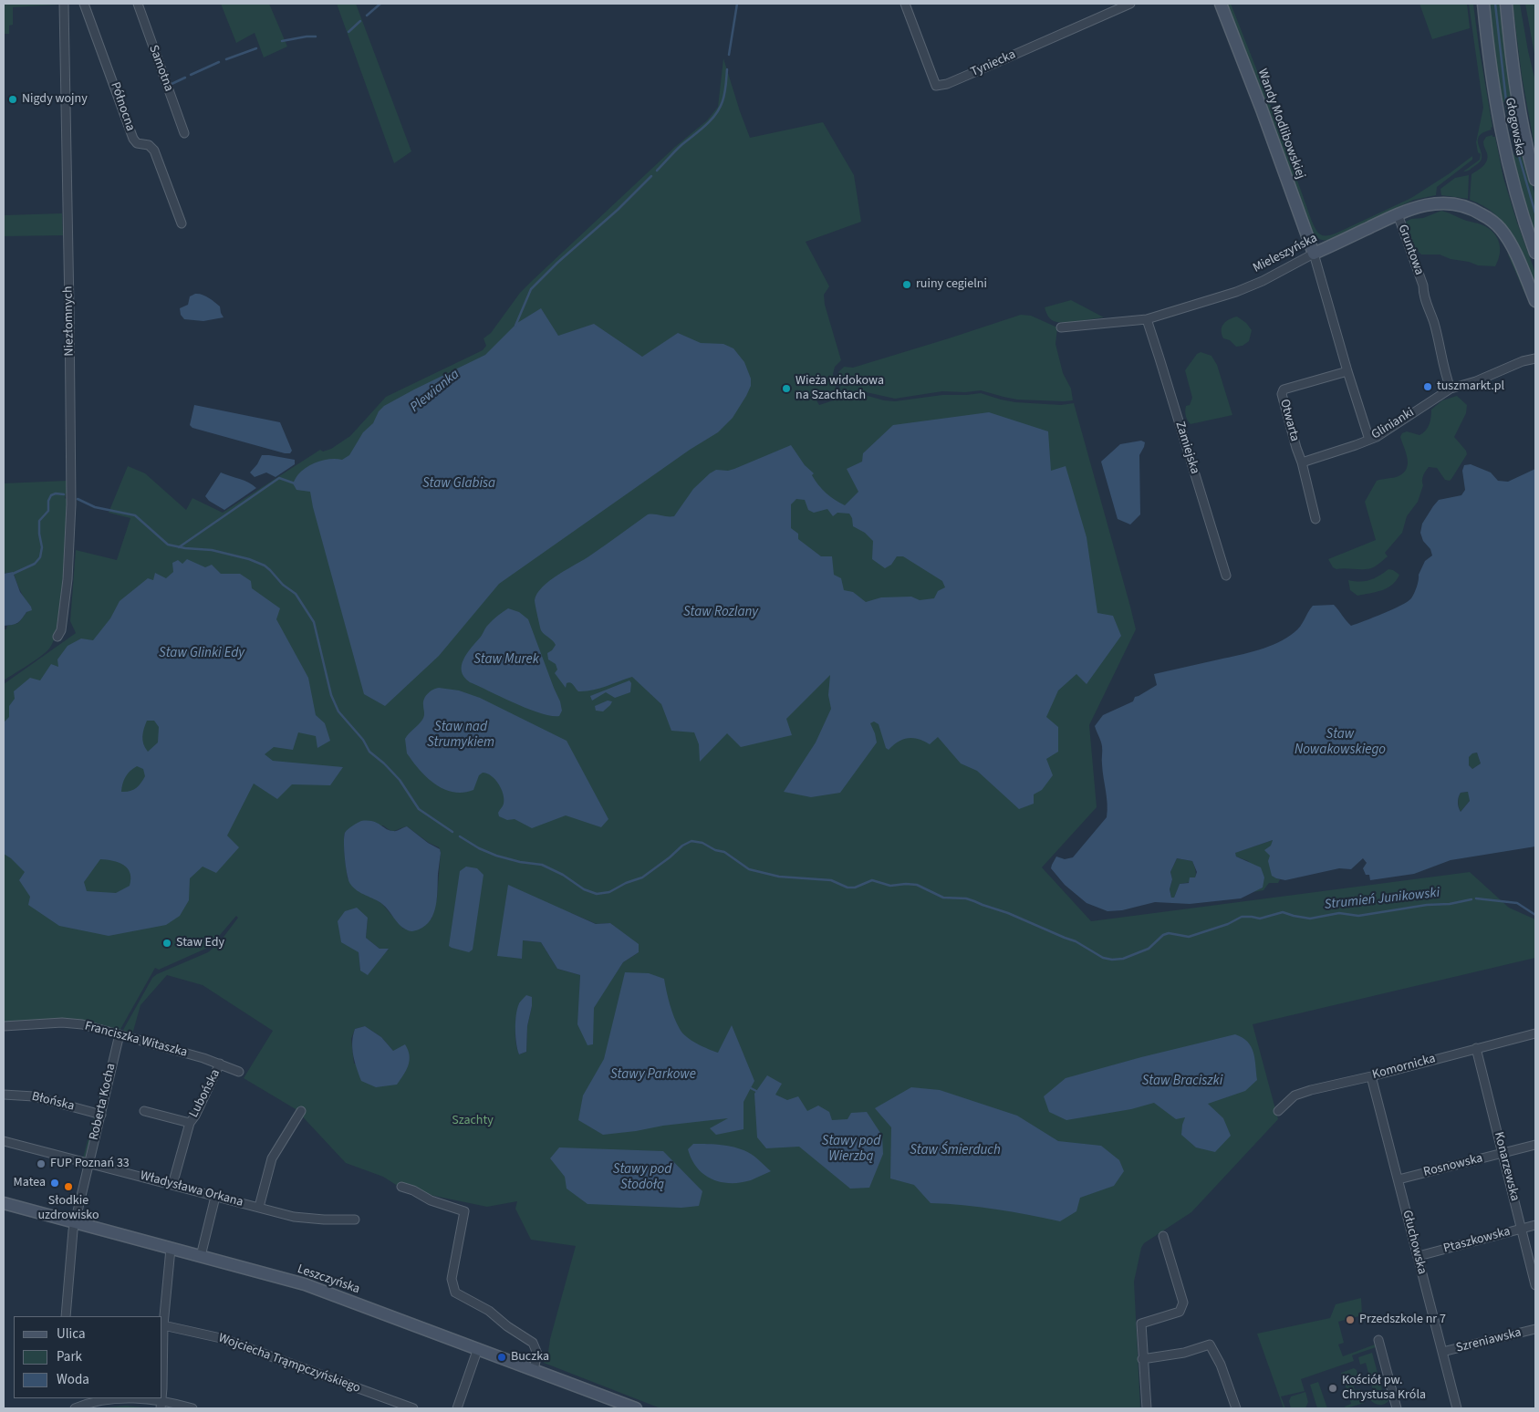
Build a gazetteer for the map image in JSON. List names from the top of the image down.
{
  "streets": {
    "street": [
      "Tyniecka",
      "Samotna",
      "Północna",
      "Wandy Modlibowskiej",
      "Głogowska",
      "Gruntowa",
      "Mieleszyńska",
      "Niezłomnych",
      "Otwarta",
      "Glinianki",
      "Zamiejska",
      "Franciszka Witaszka",
      "Komornicka",
      "Lubońska",
      "Błońska",
      "Roberta Kocha",
      "Rosnowska",
      "Konarzewska",
      "Władysława Orkana",
      "Ptaszkowska",
      "Głuchowska",
      "Leszczyńska",
      "Szreniawska",
      "Wojciecha Trąmpczyńskiego"
    ]
  },
  "crossings": [
    ["Wandy Modlibowskiej", "Mieleszyńska"],
    ["Gruntowa", "Mieleszyńska"],
    ["Gruntowa", "Glinianki"],
    ["Mieleszyńska", "Zamiejska"],
    ["Otwarta", "Glinianki"],
    ["Franciszka Witaszka", "Lubońska"],
    ["Franciszka Witaszka", "Roberta Kocha"],
    ["Komornicka", "Konarzewska"],
    ["Komornicka", "Głuchowska"],
    ["Lubońska", "Władysława Orkana"],
    ["Błońska", "Roberta Kocha"],
    ["Roberta Kocha", "Władysława Orkana"],
    ["Roberta Kocha", "Leszczyńska"],
    ["Rosnowska", "Konarzewska"],
    ["Rosnowska", "Głuchowska"],
    ["Konarzewska", "Ptaszkowska"],
    ["Ptaszkowska", "Głuchowska"],
    ["Głuchowska", "Szreniawska"]
  ],
  "water": [
    "Plewianka",
    "Staw Glabisa",
    "Staw Rozlany",
    "Staw Glinki Edy",
    "Staw Murek",
    "Staw nad Strumykiem",
    "Staw Nowakowskiego",
    "Strumień Junikowski",
    "Stawy Parkowe",
    "Staw Braciszki",
    "Stawy pod Wierzbą",
    "Staw Śmierduch",
    "Stawy pod Stodołą"
  ],
  "parks": ["Szachty"],
  "places": [
    "Nigdy wojny",
    "ruiny cegielni",
    "tuszmarkt.pl",
    "Wieża widokowa na Szachtach",
    "Staw Edy",
    "FUP Poznań 33",
    "Matea",
    "Słodkie uzdrowisko",
    "Przedszkole nr 7",
    "Buczka",
    "Kościół pw. Chrystusa Króla"
  ],
  "legend": ["Ulica", "Park", "Woda"]
}
